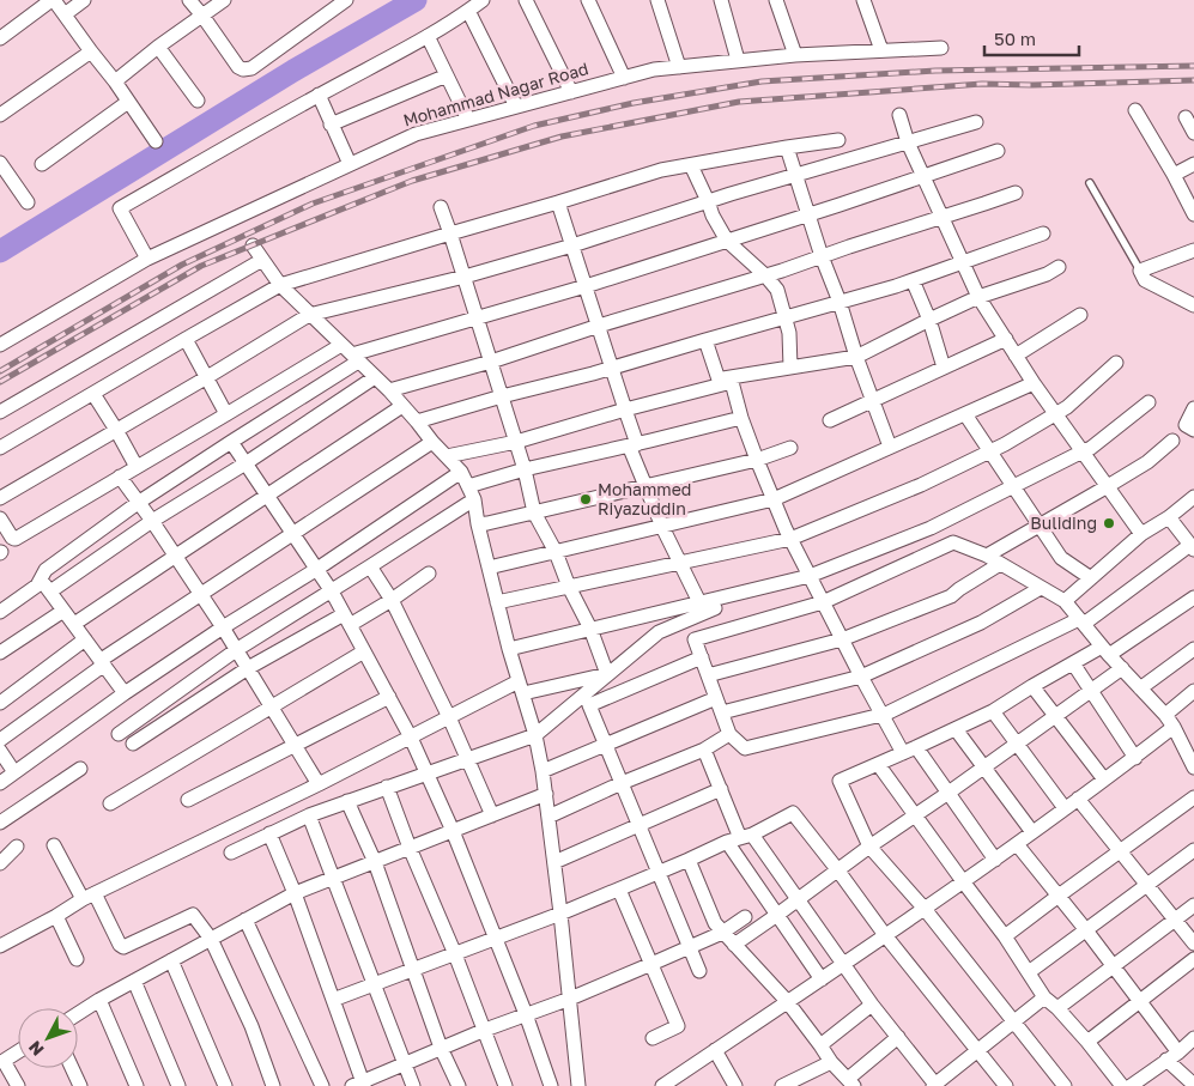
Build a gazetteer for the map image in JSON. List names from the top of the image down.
{
  "streets": {
    "street": ["Mohammad Nagar Road"]
  },
  "places": ["Mohammed Riyazuddin", "Buliding"],
  "scale_bar": "50 m",
  "north": "bottom left"
}
